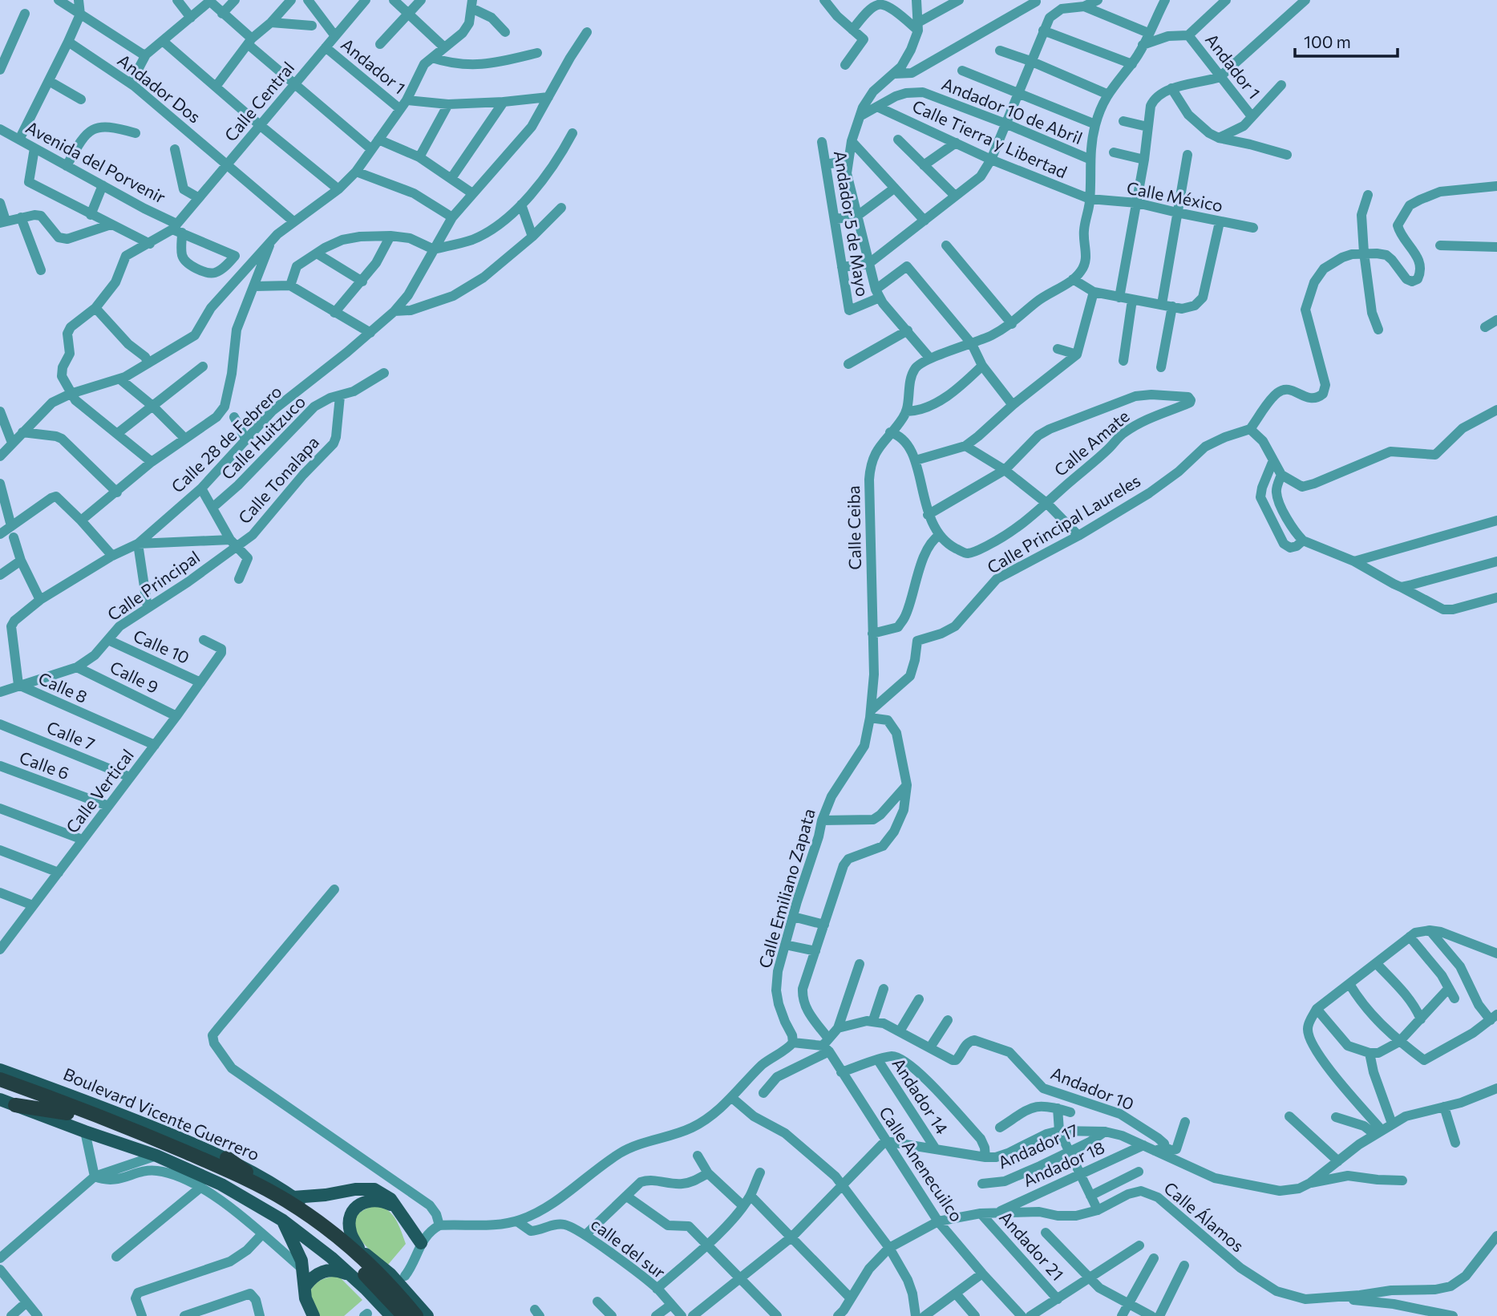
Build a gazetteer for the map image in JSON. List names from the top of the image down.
{
  "streets": {
    "highway": ["Boulevard Vicente Guerrero"],
    "street": [
      "Andador 1",
      "Andador Dos",
      "Calle Central",
      "Andador 10 de Abril",
      "Calle Tierra y Libertad",
      "Avenida del Porvenir",
      "Calle México",
      "Andador 5 de Mayo",
      "Calle Huitzuco",
      "Calle 28 de Febrero",
      "Calle Amate",
      "Calle Tonalapa",
      "Calle Principal Laureles",
      "Calle Ceiba",
      "Calle Principal",
      "Calle 10",
      "Calle 9",
      "Calle 8",
      "Calle 7",
      "Calle 6",
      "Calle Vertical",
      "Calle Emiliano Zapata",
      "Andador 10",
      "Andador 14",
      "Andador 17",
      "Calle Anenecuilco",
      "Andador 18",
      "Calle Álamos",
      "Andador 21",
      "calle del sur"
    ]
  },
  "crossings": [
    ["Andador 1", "Calle Central"],
    ["Andador Dos", "Calle Central"],
    ["Calle Central", "Avenida del Porvenir"],
    ["Andador 10 de Abril", "Calle Tierra y Libertad"],
    ["Calle Tierra y Libertad", "Calle México"],
    ["Calle Huitzuco", "Calle Tonalapa"],
    ["Calle 28 de Febrero", "Calle 8"],
    ["Calle Tonalapa", "Calle Principal"],
    ["Calle Principal Laureles", "Calle Ceiba"],
    ["Calle Principal Laureles", "Calle Emiliano Zapata"],
    ["Calle Ceiba", "Calle Emiliano Zapata"],
    ["Calle Principal", "Calle 10"],
    ["Calle Principal", "Calle 9"],
    ["Calle Principal", "Calle 8"],
    ["Calle 10", "Calle Vertical"],
    ["Calle 9", "Calle Vertical"],
    ["Calle 8", "Calle Vertical"],
    ["Calle 7", "Calle Vertical"],
    ["Calle 6", "Calle Vertical"],
    ["Calle Anenecuilco", "Calle Álamos"],
    ["Andador 18", "Calle Álamos"],
    ["Calle Álamos", "Andador 21"]
  ],
  "scale_bar": "100 m"
}
